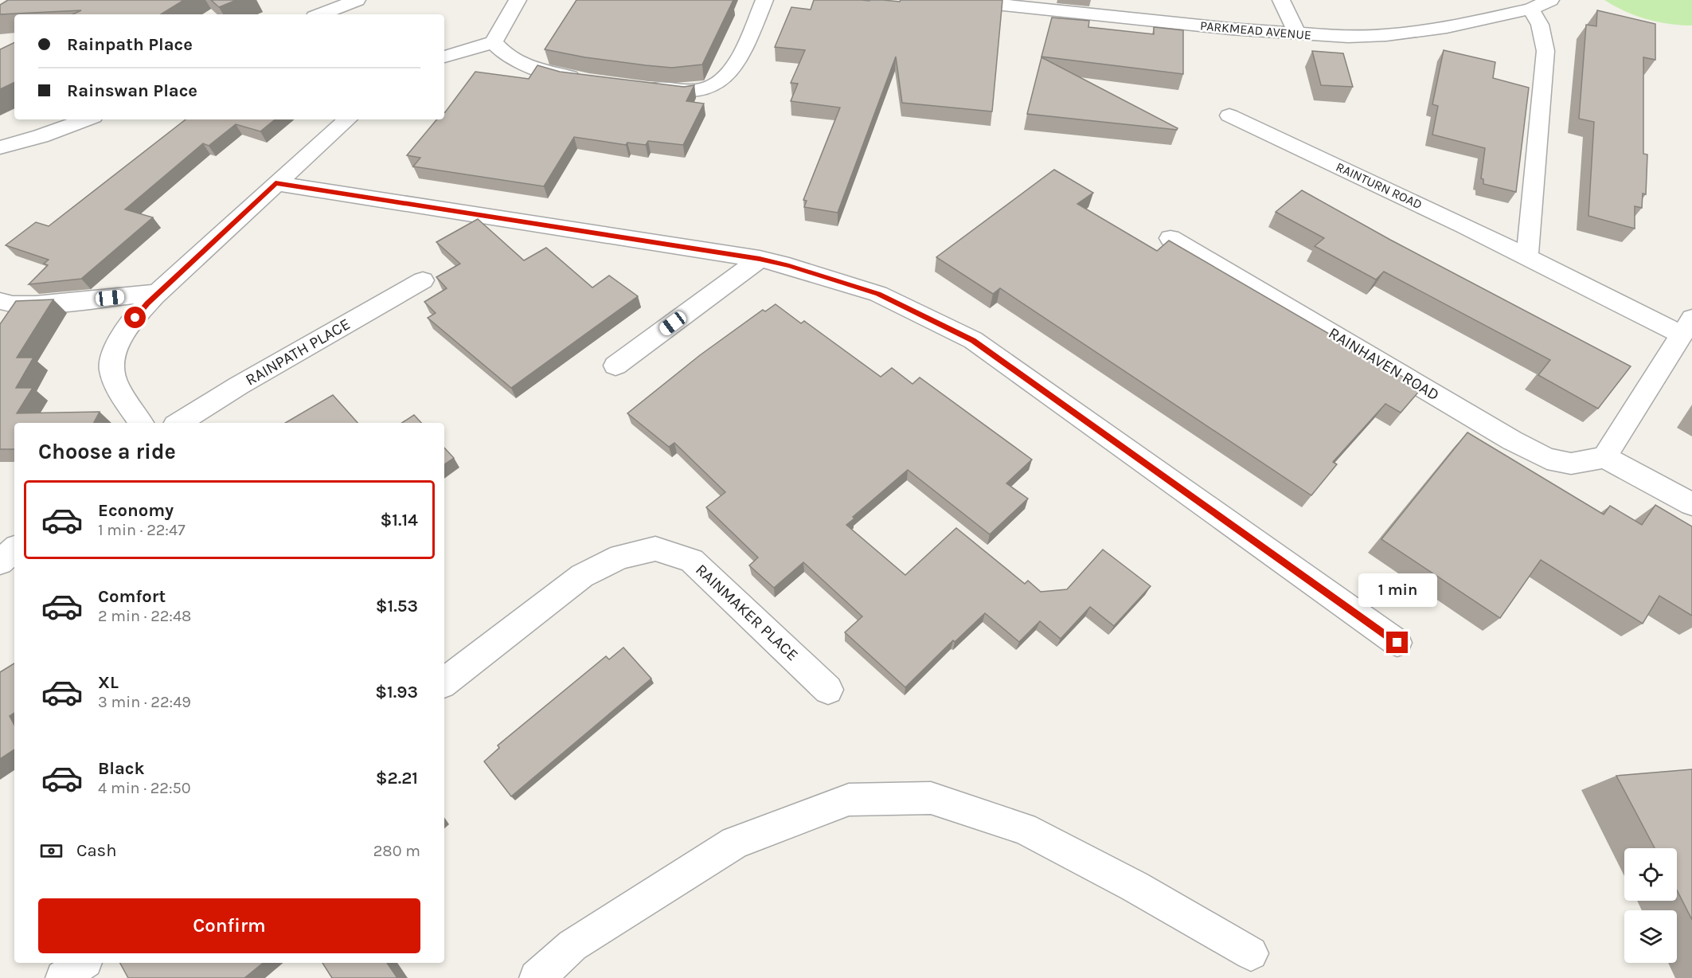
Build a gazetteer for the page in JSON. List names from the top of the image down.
{
  "streets": {
    "street": [
      "PARKMEAD AVENUE",
      "RAINTURN ROAD",
      "RAINPATH PLACE",
      "RAINHAVEN ROAD",
      "RAINMAKER PLACE"
    ]
  },
  "page": {
    "banner": ["Rainpath Place", "Rainswan Place"],
    "heading": "Choose a ride",
    "list": [
      {
        "name": "Economy",
        "note": "1 min · 22:47",
        "value": "$1.14"
      },
      {
        "name": "Comfort",
        "note": "2 min · 22:48",
        "value": "$1.53"
      },
      {
        "name": "XL",
        "note": "3 min · 22:49",
        "value": "$1.93"
      },
      {
        "name": "Black",
        "note": "4 min · 22:50",
        "value": "$2.21"
      }
    ],
    "bubble": "1 min",
    "pay": ["Cash", "280 m"],
    "buttons": "Confirm"
  }
}
